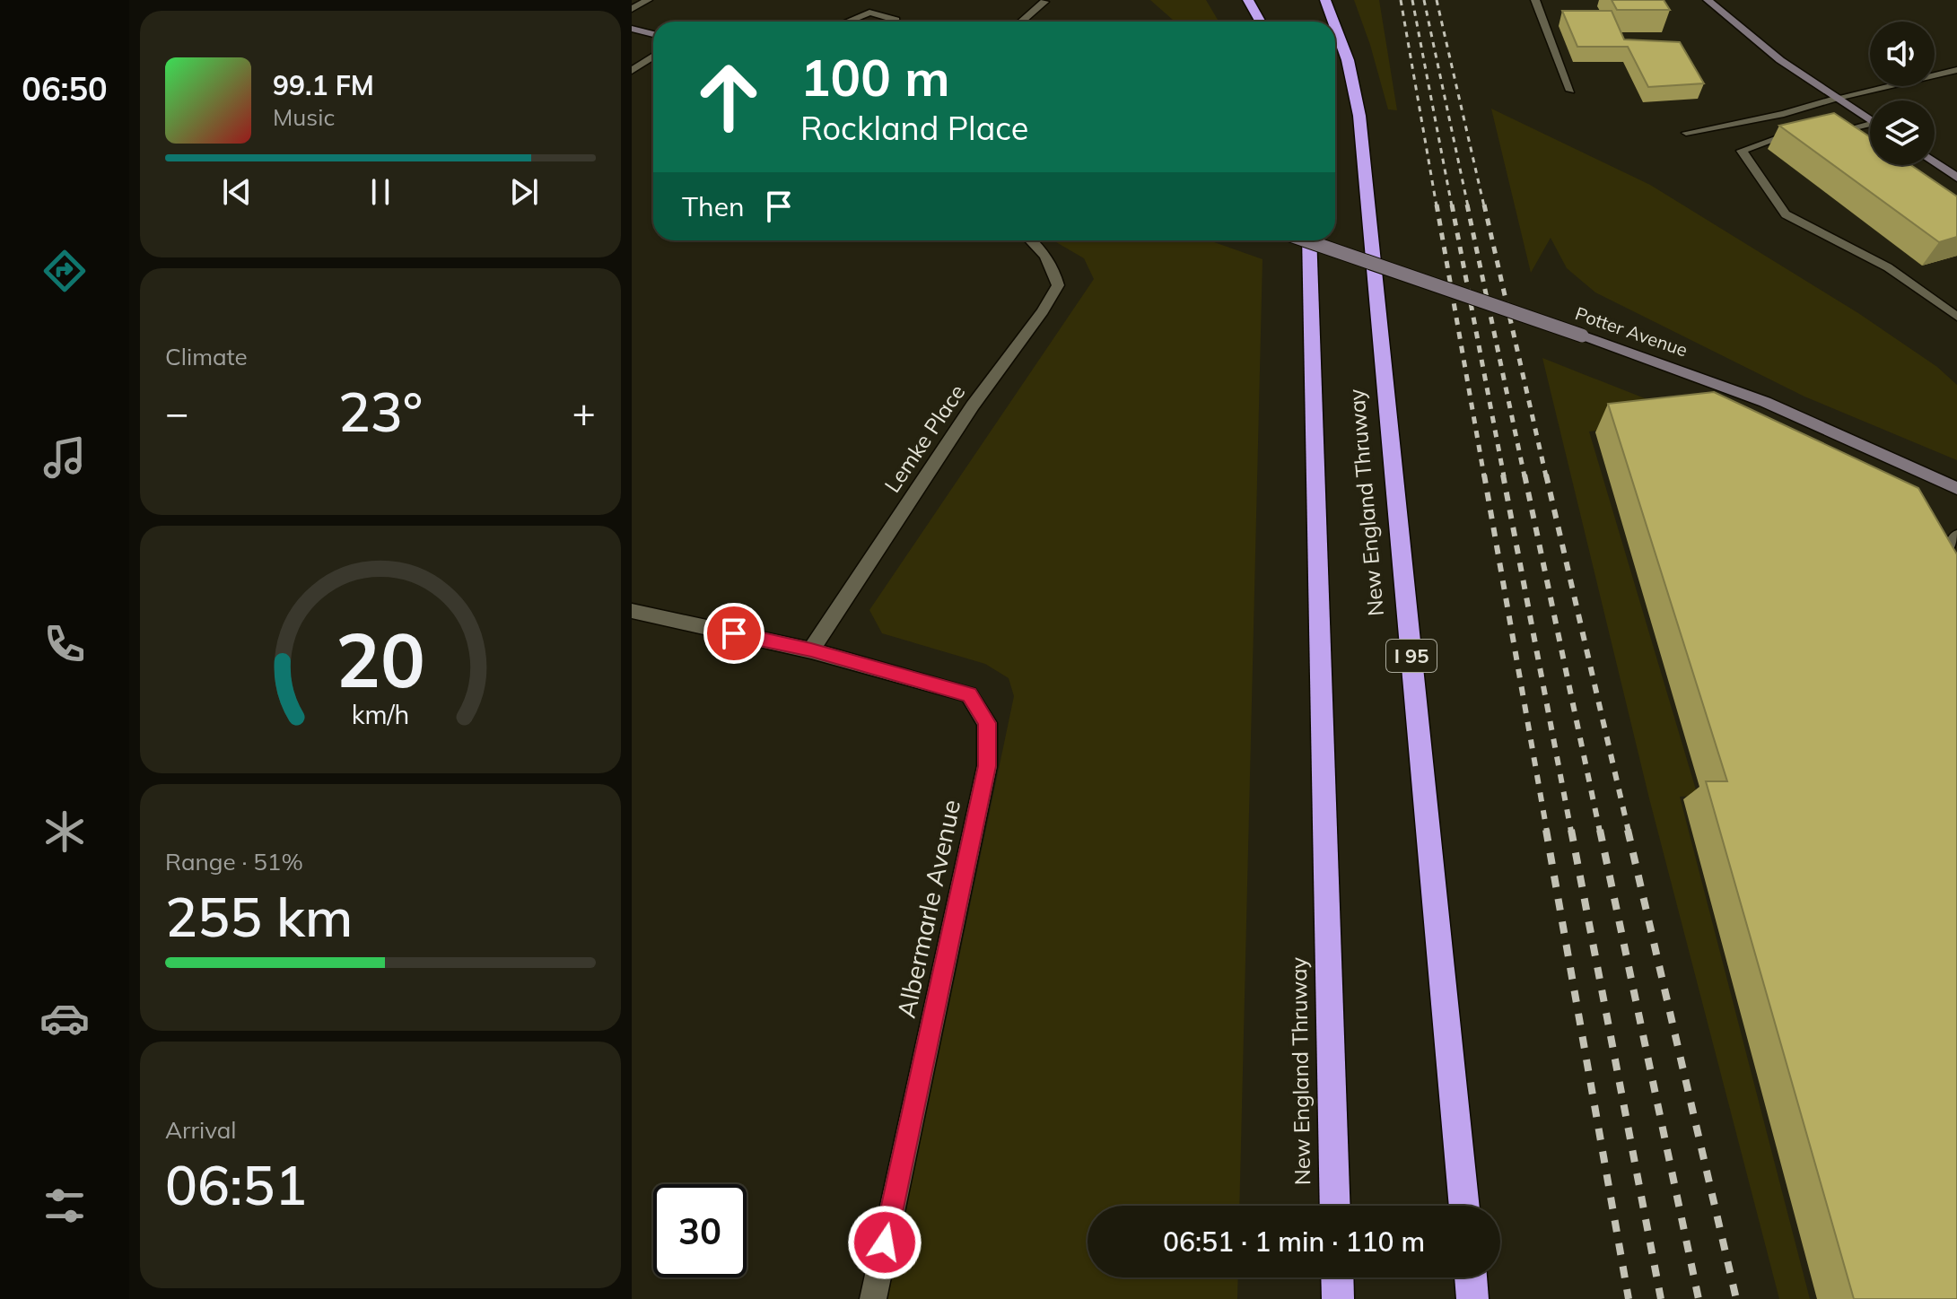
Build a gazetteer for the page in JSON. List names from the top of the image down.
{
  "streets": {
    "highway": ["New England Thruway", "I 95"],
    "street": ["Potter Avenue", "Lemke Place", "Albermarle Avenue"]
  },
  "crossings": [
    ["Lemke Place", "Albermarle Avenue"]
  ],
  "page": {
    "tabs": "06:50",
    "turn": ["100 m", "Rockland Place"],
    "song": ["99.1 FM", "Music"],
    "then": "Then",
    "tile": [
      "Climate",
      ["Range · 51%", "255 km"],
      ["Arrival", "06:51"]
    ],
    "heat": ["−", "23°", "+"],
    "limit": "30",
    "trip": "06:51 · 1 min · 110 m",
    "gauge": ["20", "km/h"]
  }
}
